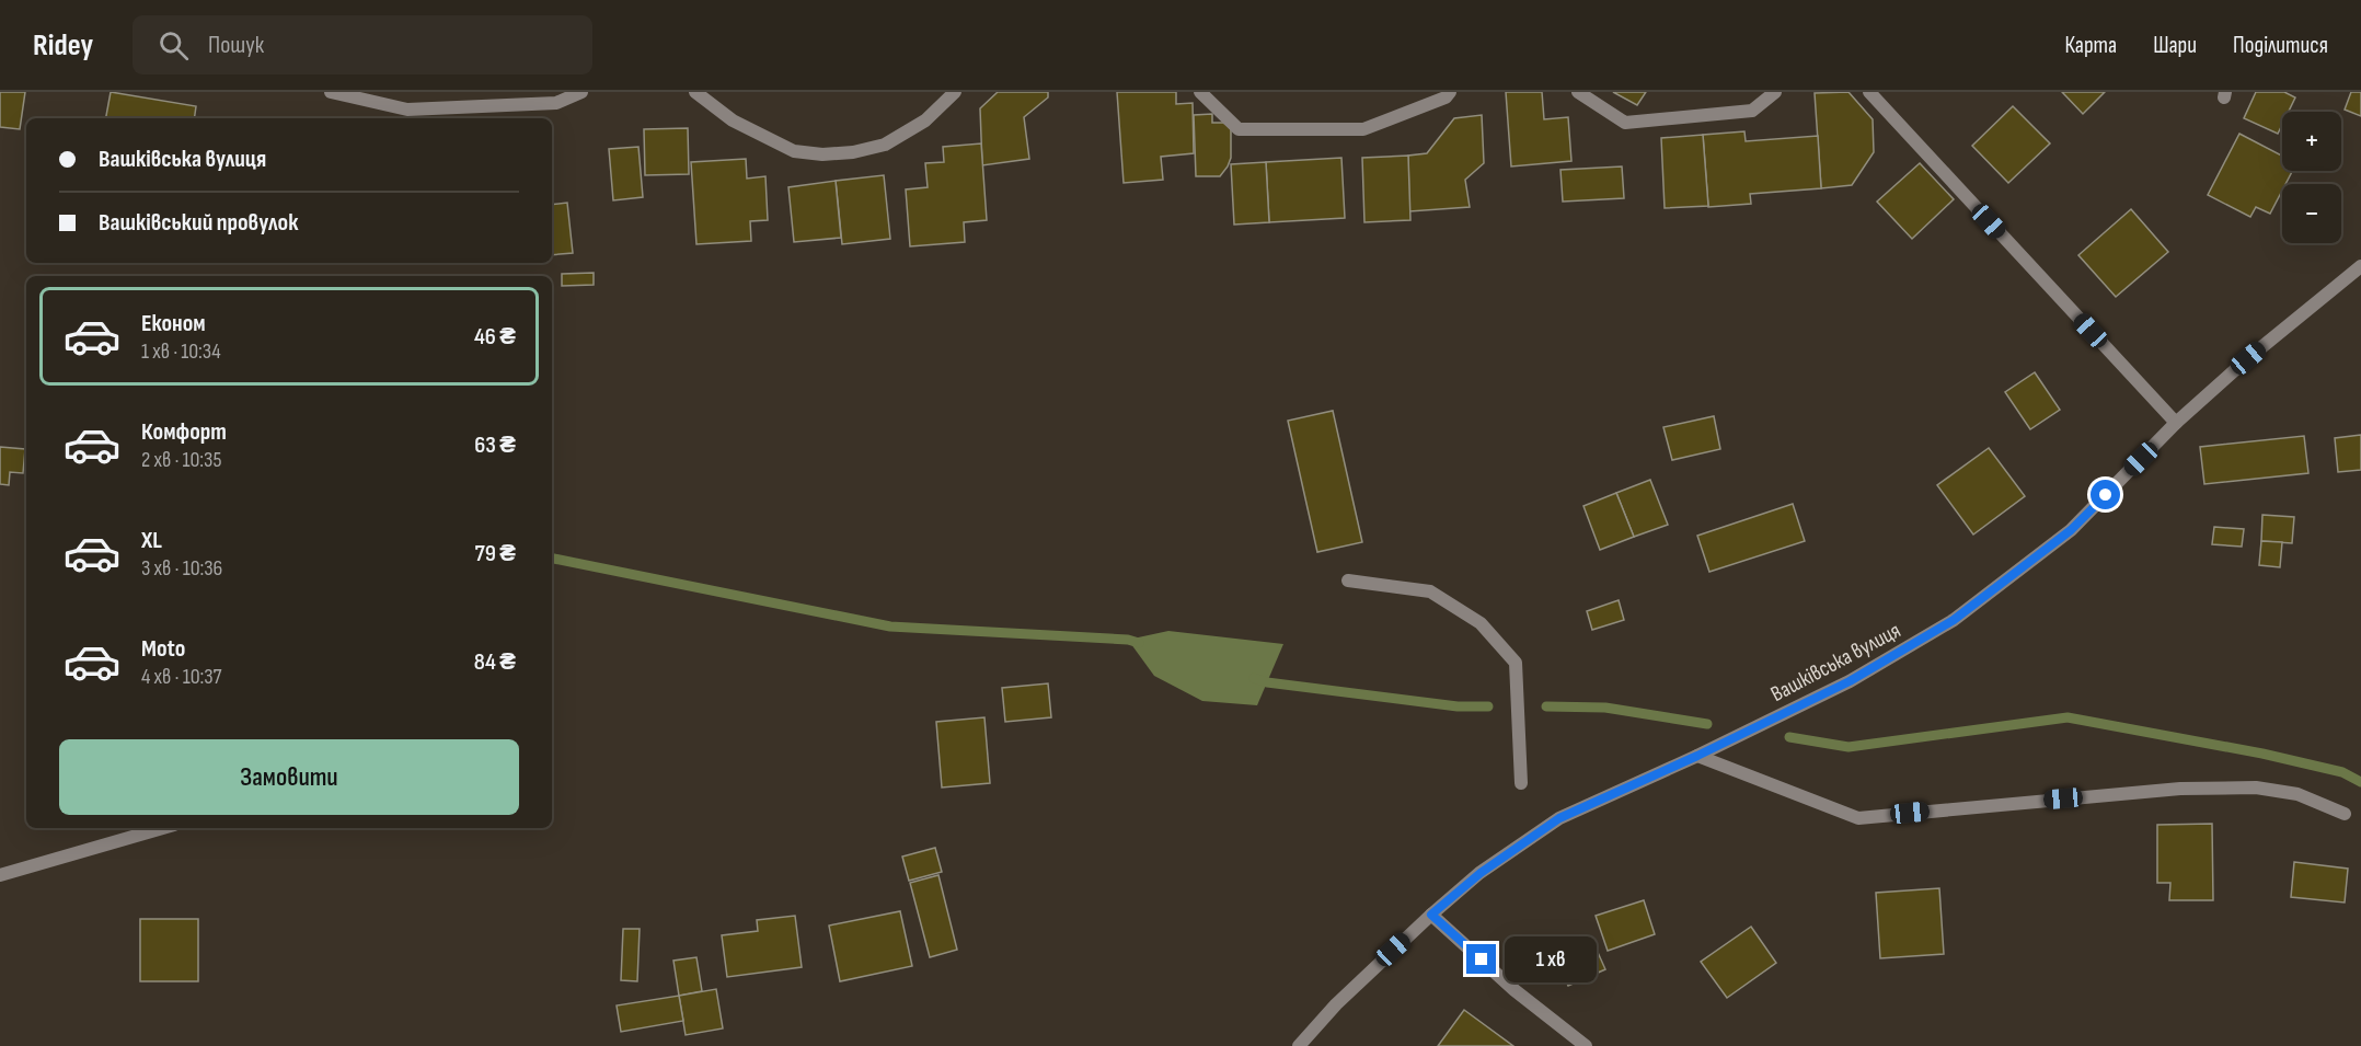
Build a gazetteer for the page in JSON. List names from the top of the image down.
{
  "streets": {
    "street": ["Вашківська вулиця"]
  },
  "page": {
    "header": "Ridey",
    "search": "Пошук",
    "nav": ["Карта", "Шари", "Поділитися"],
    "map_buttons": ["+", "−"],
    "banner": ["Вашківська вулиця", "Вашківський провулок"],
    "list": [
      {
        "name": "Економ",
        "note": "1 хв · 10:34",
        "value": "46 ₴"
      },
      {
        "name": "Комфорт",
        "note": "2 хв · 10:35",
        "value": "63 ₴"
      },
      {
        "name": "XL",
        "note": "3 хв · 10:36",
        "value": "79 ₴"
      },
      {
        "name": "Moto",
        "note": "4 хв · 10:37",
        "value": "84 ₴"
      }
    ],
    "buttons": "Замовити",
    "bubble": "1 хв"
  }
}
